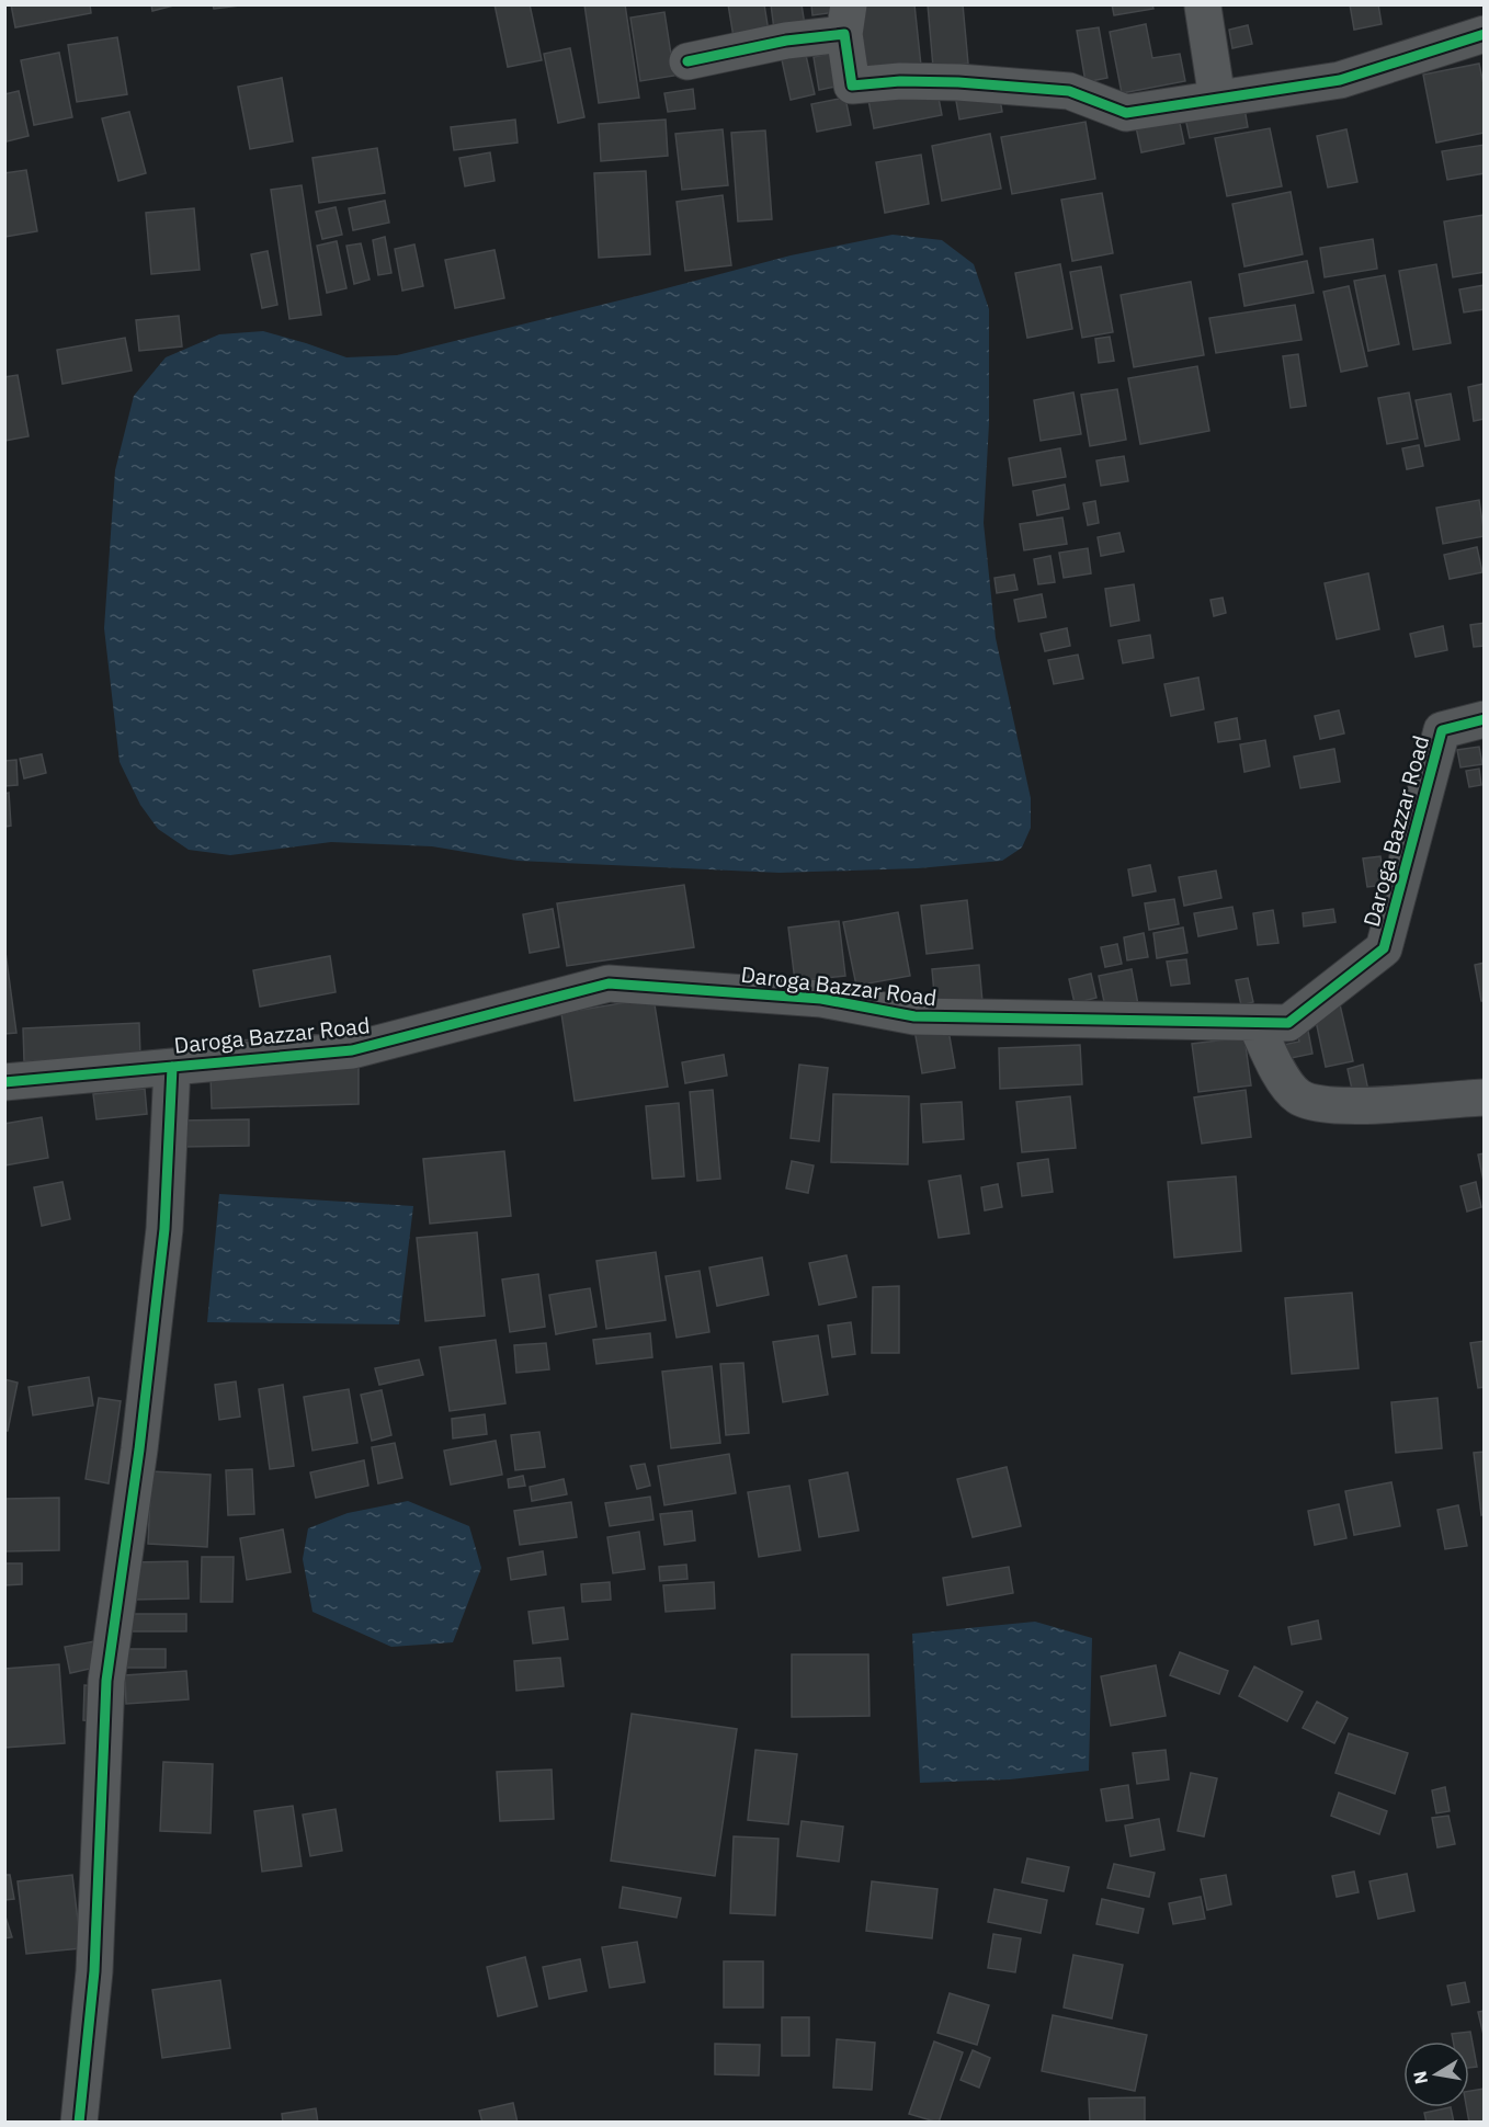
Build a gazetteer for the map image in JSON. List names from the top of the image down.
{
  "streets": {
    "street": ["Daroga Bazzar Road"]
  },
  "north": "left"
}
